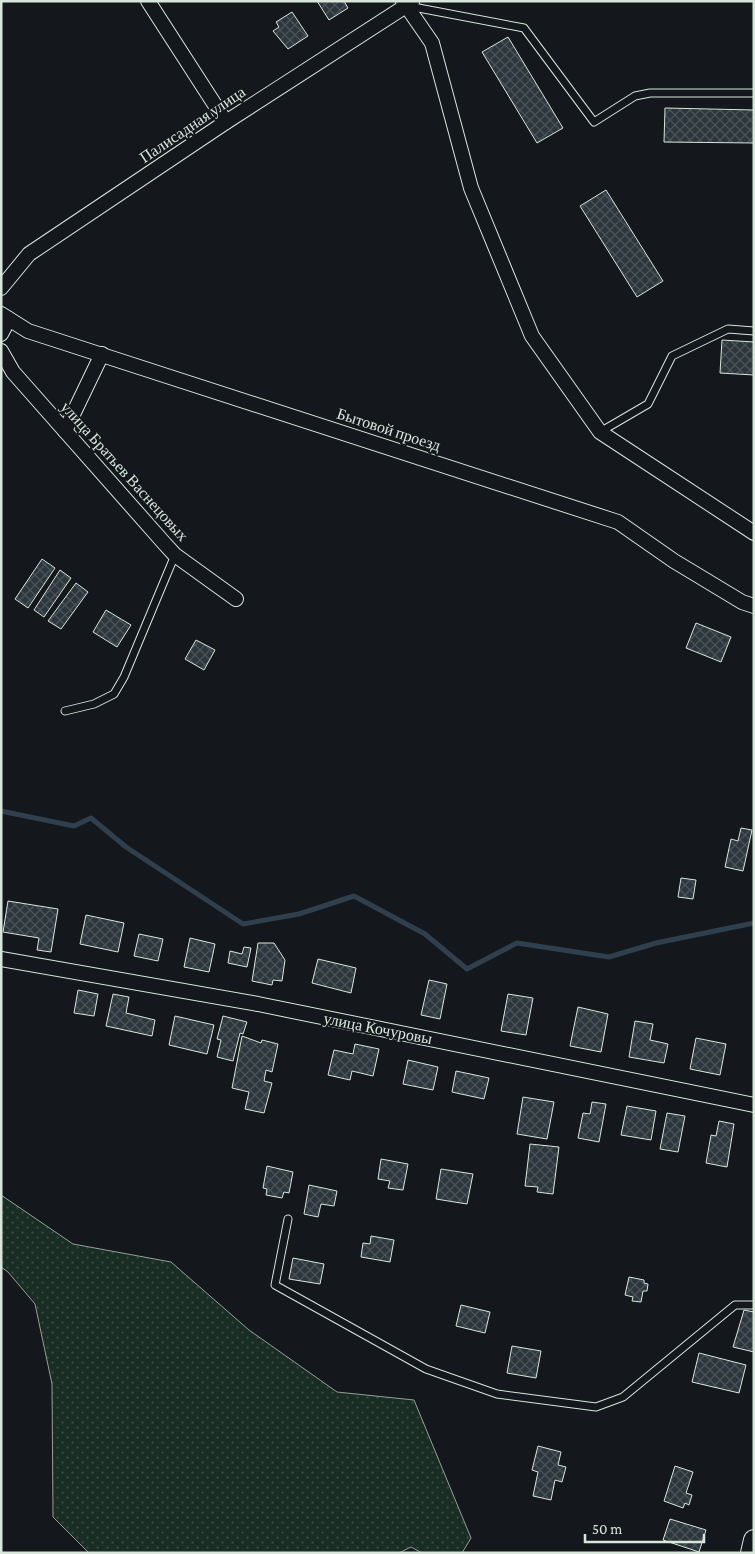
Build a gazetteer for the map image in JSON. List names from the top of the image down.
{
  "streets": {
    "street": [
      "Палисадная улица",
      "Бытовой проезд",
      "улица Братьев Васнецовых",
      "улица Кочуровы"
    ]
  },
  "scale_bar": "50 m"
}
